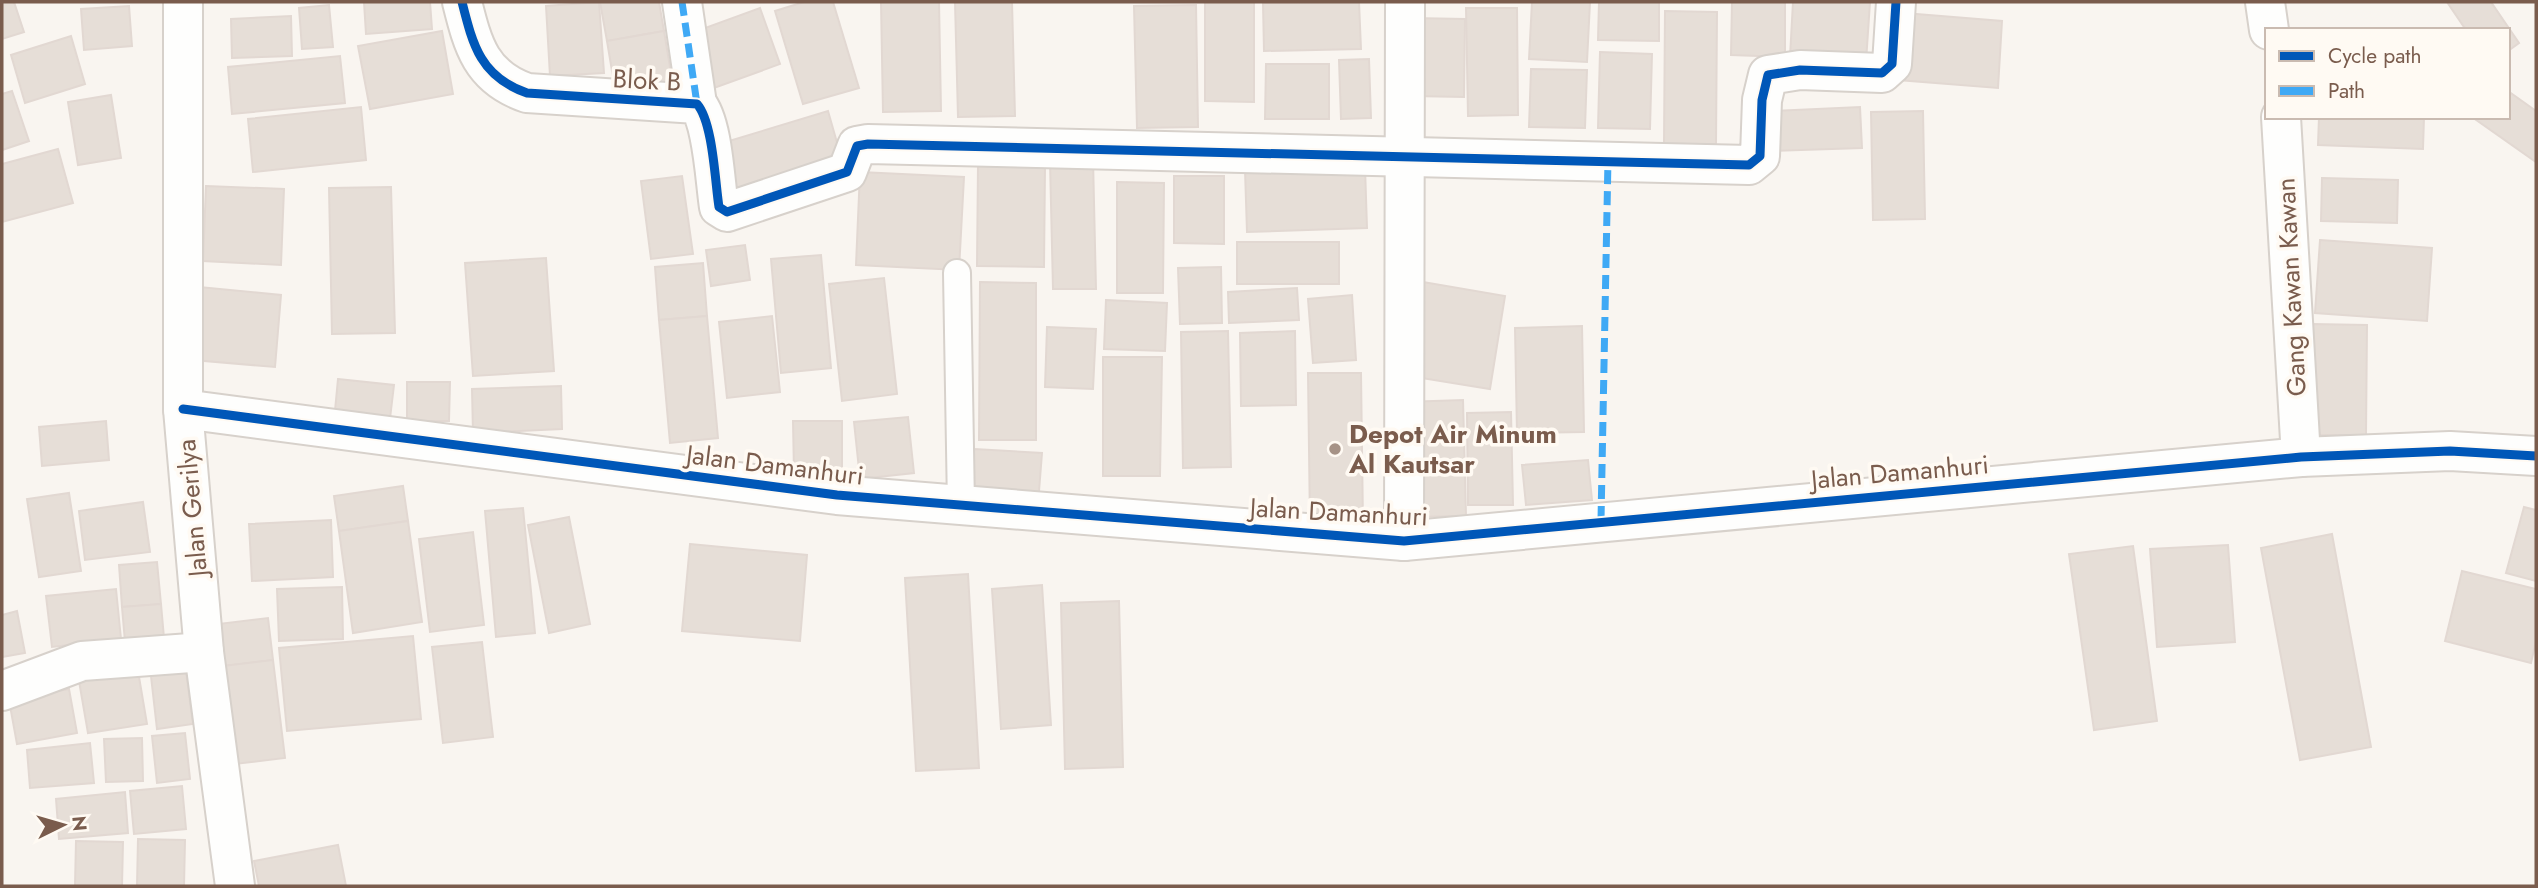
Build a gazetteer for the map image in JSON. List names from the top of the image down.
{
  "streets": {
    "street": [
      "Blok B",
      "Gang Kawan Kawan",
      "Jalan Damanhuri",
      "Jalan Gerilya"
    ]
  },
  "crossings": [
    ["Gang Kawan Kawan", "Jalan Damanhuri"],
    ["Jalan Damanhuri", "Jalan Gerilya"]
  ],
  "places": ["Depot Air Minum Al Kautsar"],
  "legend": ["Cycle path", "Path"],
  "north": "right"
}
